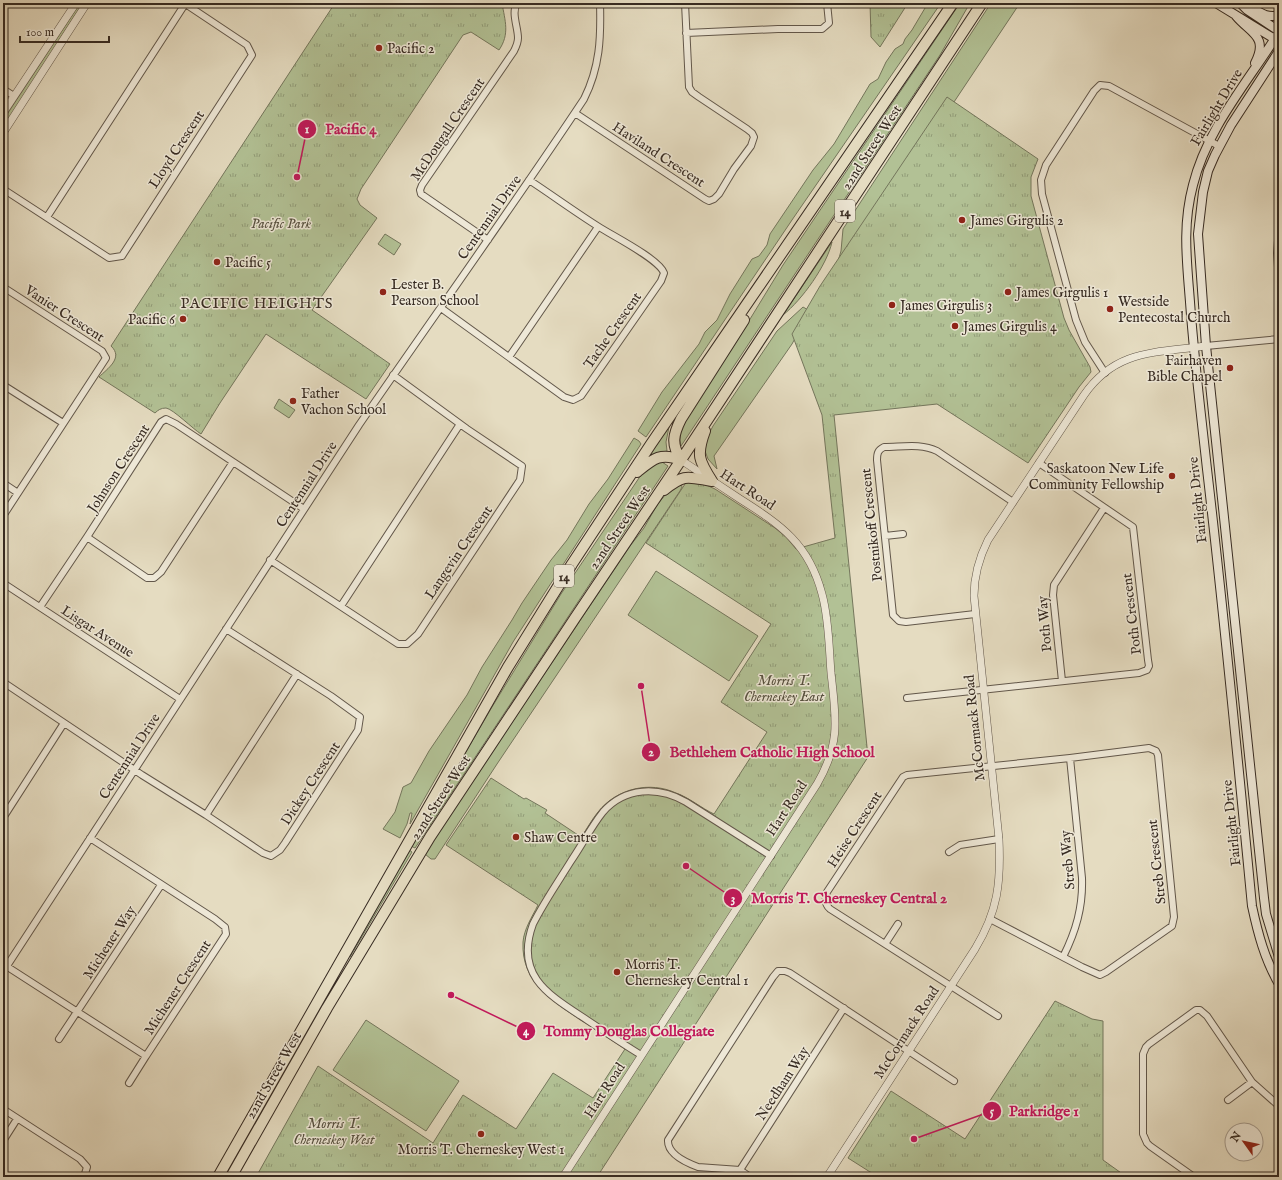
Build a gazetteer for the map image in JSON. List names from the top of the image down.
{
  "streets": {
    "highway": ["22nd Street West", "14"],
    "main road": ["Fairlight Drive"],
    "street": [
      "McDougall Crescent",
      "Lloyd Crescent",
      "Haviland Crescent",
      "Centennial Drive",
      "Vanier Crescent",
      "Tache Crescent",
      "Johnson Crescent",
      "Hart Road",
      "Postnikoff Crescent",
      "Langevin Crescent",
      "Poth Crescent",
      "Poth Way",
      "Lisgar Avenue",
      "McCormack Road",
      "Dickey Crescent",
      "Heise Crescent",
      "Streb Way",
      "Streb Crescent",
      "Michener Way",
      "Michener Crescent",
      "Needham Way"
    ]
  },
  "crossings": [
    ["Fairlight Drive", "McCormack Road"],
    ["McDougall Crescent", "Centennial Drive"],
    ["22nd Street West", "Hart Road"],
    ["Haviland Crescent", "Centennial Drive"],
    ["Centennial Drive", "Tache Crescent"],
    ["Centennial Drive", "Johnson Crescent"],
    ["Centennial Drive", "Langevin Crescent"],
    ["Centennial Drive", "Lisgar Avenue"],
    ["Centennial Drive", "Dickey Crescent"],
    ["Centennial Drive", "Michener Crescent"],
    ["Johnson Crescent", "Lisgar Avenue"],
    ["Postnikoff Crescent", "McCormack Road"],
    ["Poth Crescent", "Poth Way"],
    ["Poth Crescent", "McCormack Road"],
    ["McCormack Road", "Heise Crescent"],
    ["McCormack Road", "Streb Crescent"],
    ["Heise Crescent", "Streb Crescent"],
    ["Streb Way", "Streb Crescent"],
    ["Michener Way", "Michener Crescent"]
  ],
  "districts": ["PACIFIC HEIGHTS"],
  "parks": ["Pacific Park", "Morris T. Cherneskey East", "Morris T. Cherneskey West"],
  "places": [
    "Pacific 2",
    "Pacific 4",
    "James Girgulis 2",
    "Pacific 5",
    "Lester B. Pearson School",
    "James Girgulis 1",
    "James Girgulis 3",
    "Westside Pentecostal Church",
    "Pacific 6",
    "James Girgulis 4",
    "Fairhaven Bible Chapel",
    "Father Vachon School",
    "Saskatoon New Life Community Fellowship",
    "Bethlehem Catholic High School",
    "Shaw Centre",
    "Morris T. Cherneskey Central 2",
    "Morris T. Cherneskey Central 1",
    "Tommy Douglas Collegiate",
    "Morris T. Cherneskey West 1",
    "Parkridge 1"
  ],
  "scale_bar": "100 m",
  "north": "top left"
}
